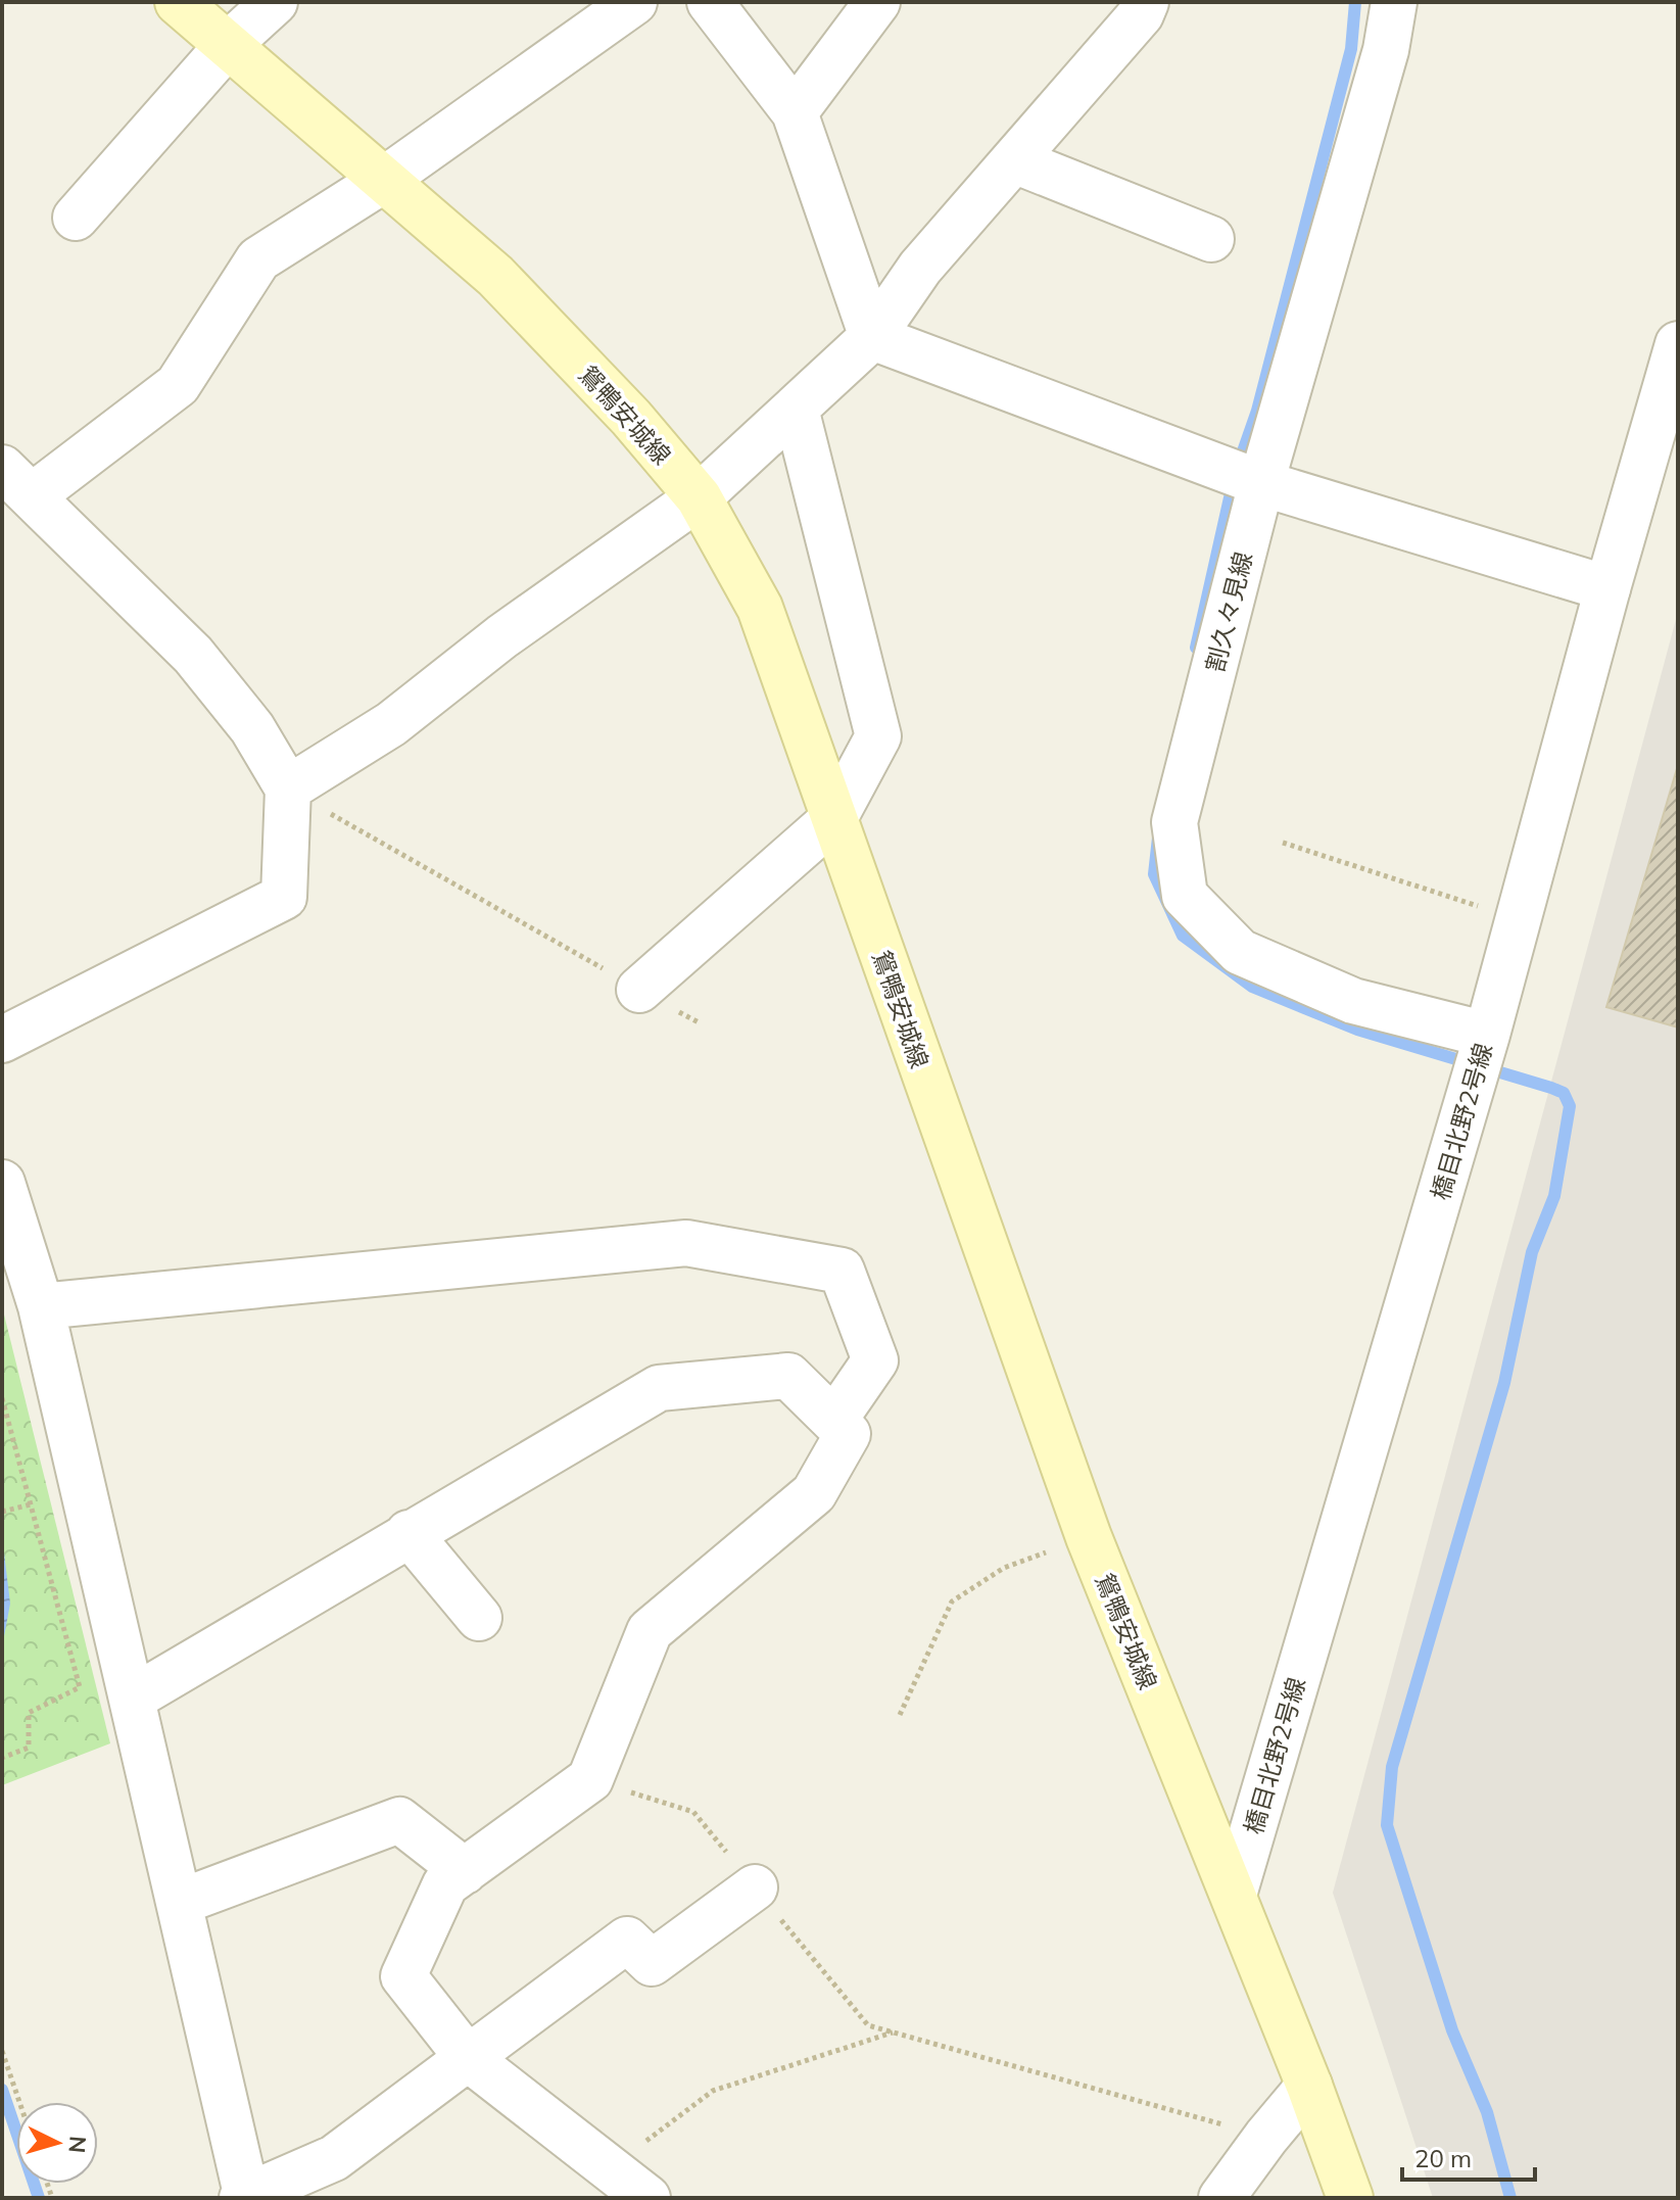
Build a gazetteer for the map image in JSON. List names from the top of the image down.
{
  "streets": {
    "main road": ["鴛鴨安城線"],
    "street": ["割久々見線", "橋目北野2号線"]
  },
  "crossings": [
    ["鴛鴨安城線", "橋目北野2号線"],
    ["割久々見線", "橋目北野2号線"]
  ],
  "scale_bar": "20 m",
  "north": "right"
}
